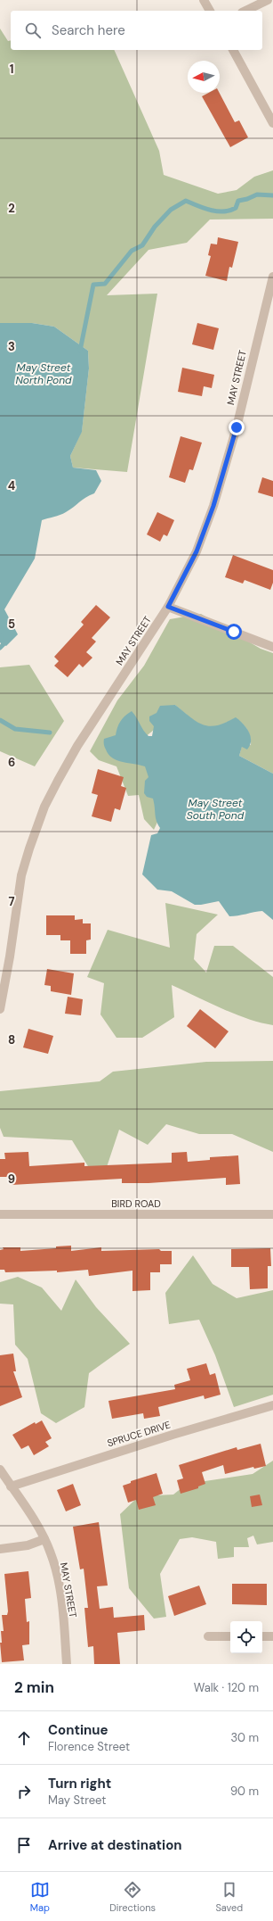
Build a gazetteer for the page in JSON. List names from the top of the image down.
{
  "streets": {
    "street": ["MAY STREET", "BIRD ROAD", "SPRUCE DRIVE"]
  },
  "crossings": [
    ["MAY STREET", "SPRUCE DRIVE"]
  ],
  "water": ["May Street North Pond", "May Street South Pond"],
  "north": "left",
  "page": {
    "search": "Search here",
    "heading": ["2 min", "Walk · 120 m"],
    "list": [
      ["Continue", "Florence Street", "30 m"],
      ["Turn right", "May Street", "90 m"],
      "Arrive at destination"
    ],
    "nav": ["Map", "Directions", "Saved"]
  },
  "grid": {
    "rows": [
      "1",
      "2",
      "3",
      "4",
      "5",
      "6",
      "7",
      "8",
      "9"
    ]
  }
}
